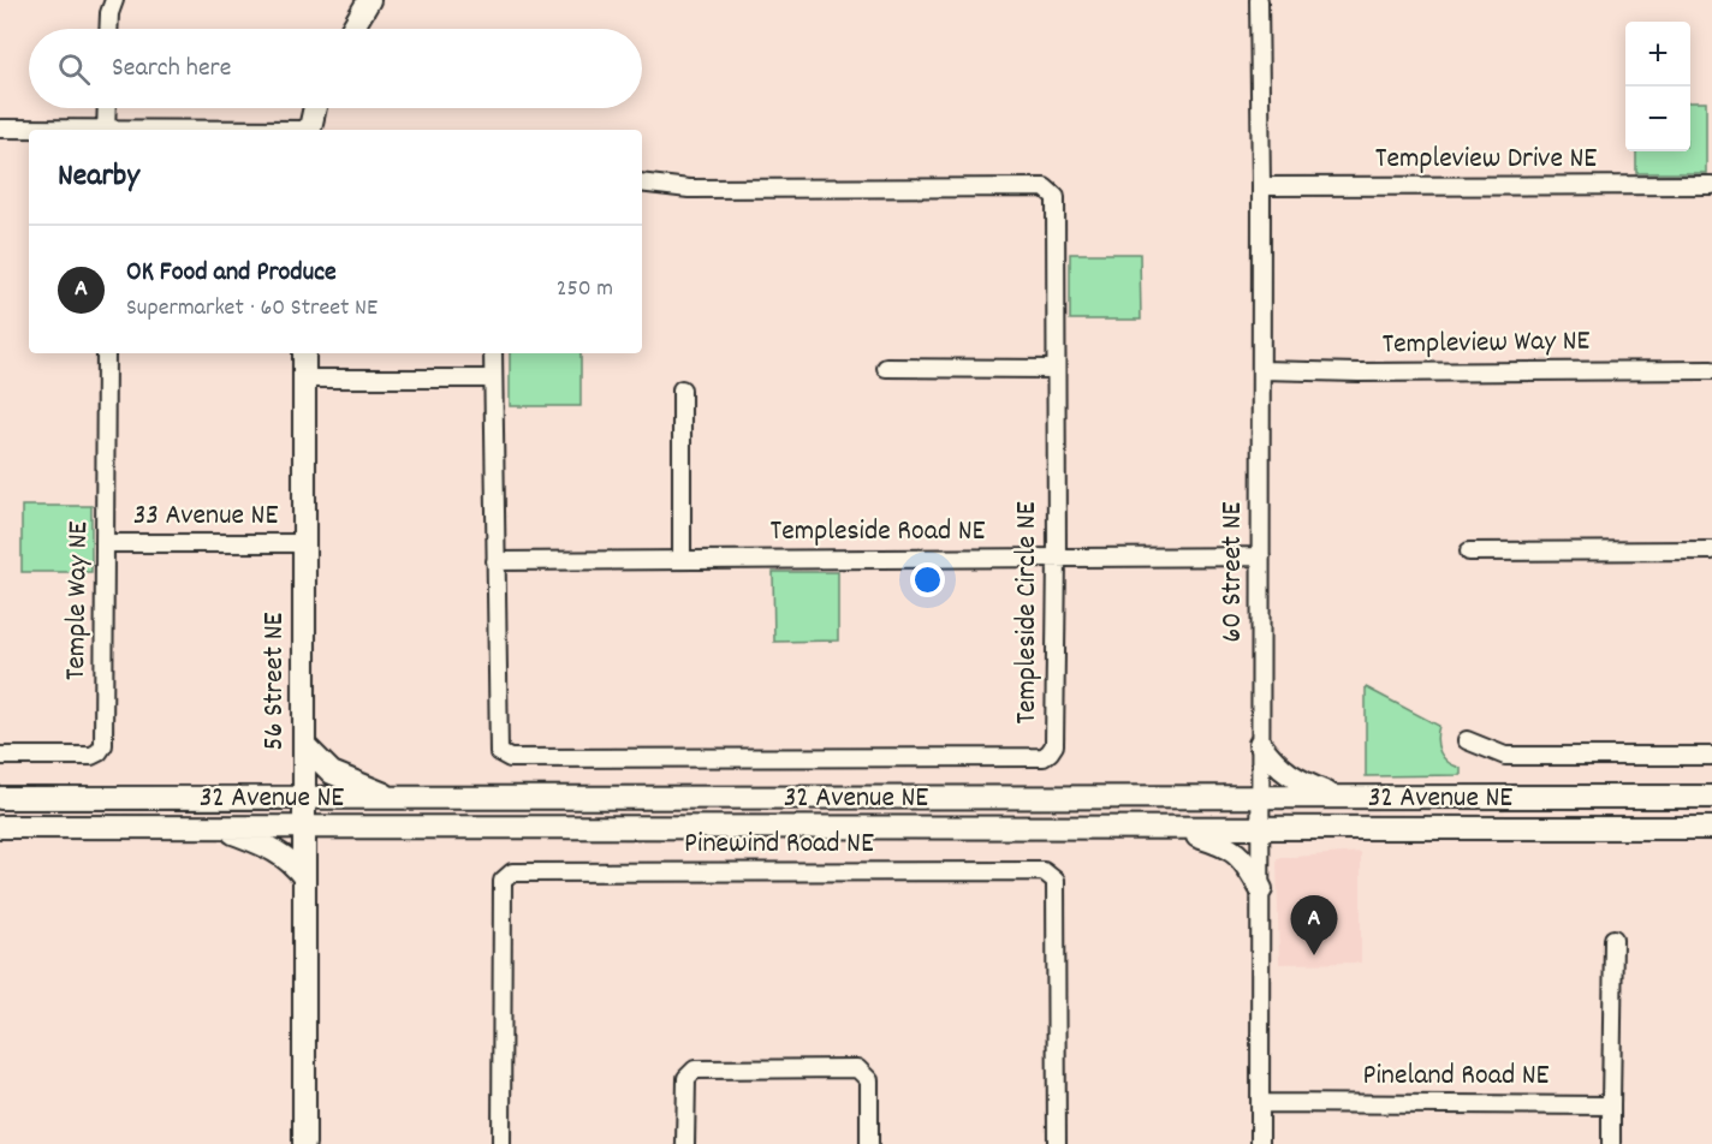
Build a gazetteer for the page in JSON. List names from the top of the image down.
{
  "streets": {
    "main road": ["56 Street NE", "32 Avenue NE"],
    "street": [
      "Templeview Drive NE",
      "Templeview Way NE",
      "33 Avenue NE",
      "Templeside Road NE",
      "60 Street NE",
      "Temple Way NE",
      "Templeside Circle NE",
      "Pinewind Road NE",
      "Pineland Road NE"
    ]
  },
  "crossings": [
    ["Templeview Drive NE", "60 Street NE"],
    ["Templeview Way NE", "60 Street NE"],
    ["33 Avenue NE", "Temple Way NE"],
    ["33 Avenue NE", "56 Street NE"],
    ["Templeside Road NE", "60 Street NE"],
    ["Templeside Road NE", "Templeside Circle NE"],
    ["60 Street NE", "32 Avenue NE"],
    ["60 Street NE", "Pineland Road NE"],
    ["56 Street NE", "32 Avenue NE"]
  ],
  "page": {
    "map_buttons": ["+", "−"],
    "search": "Search here",
    "heading": "Nearby",
    "list": [
      {
        "mark": "A",
        "name": "OK Food and Produce",
        "note": "Supermarket · 60 Street NE",
        "value": "250 m"
      }
    ],
    "pins": "A"
  }
}
